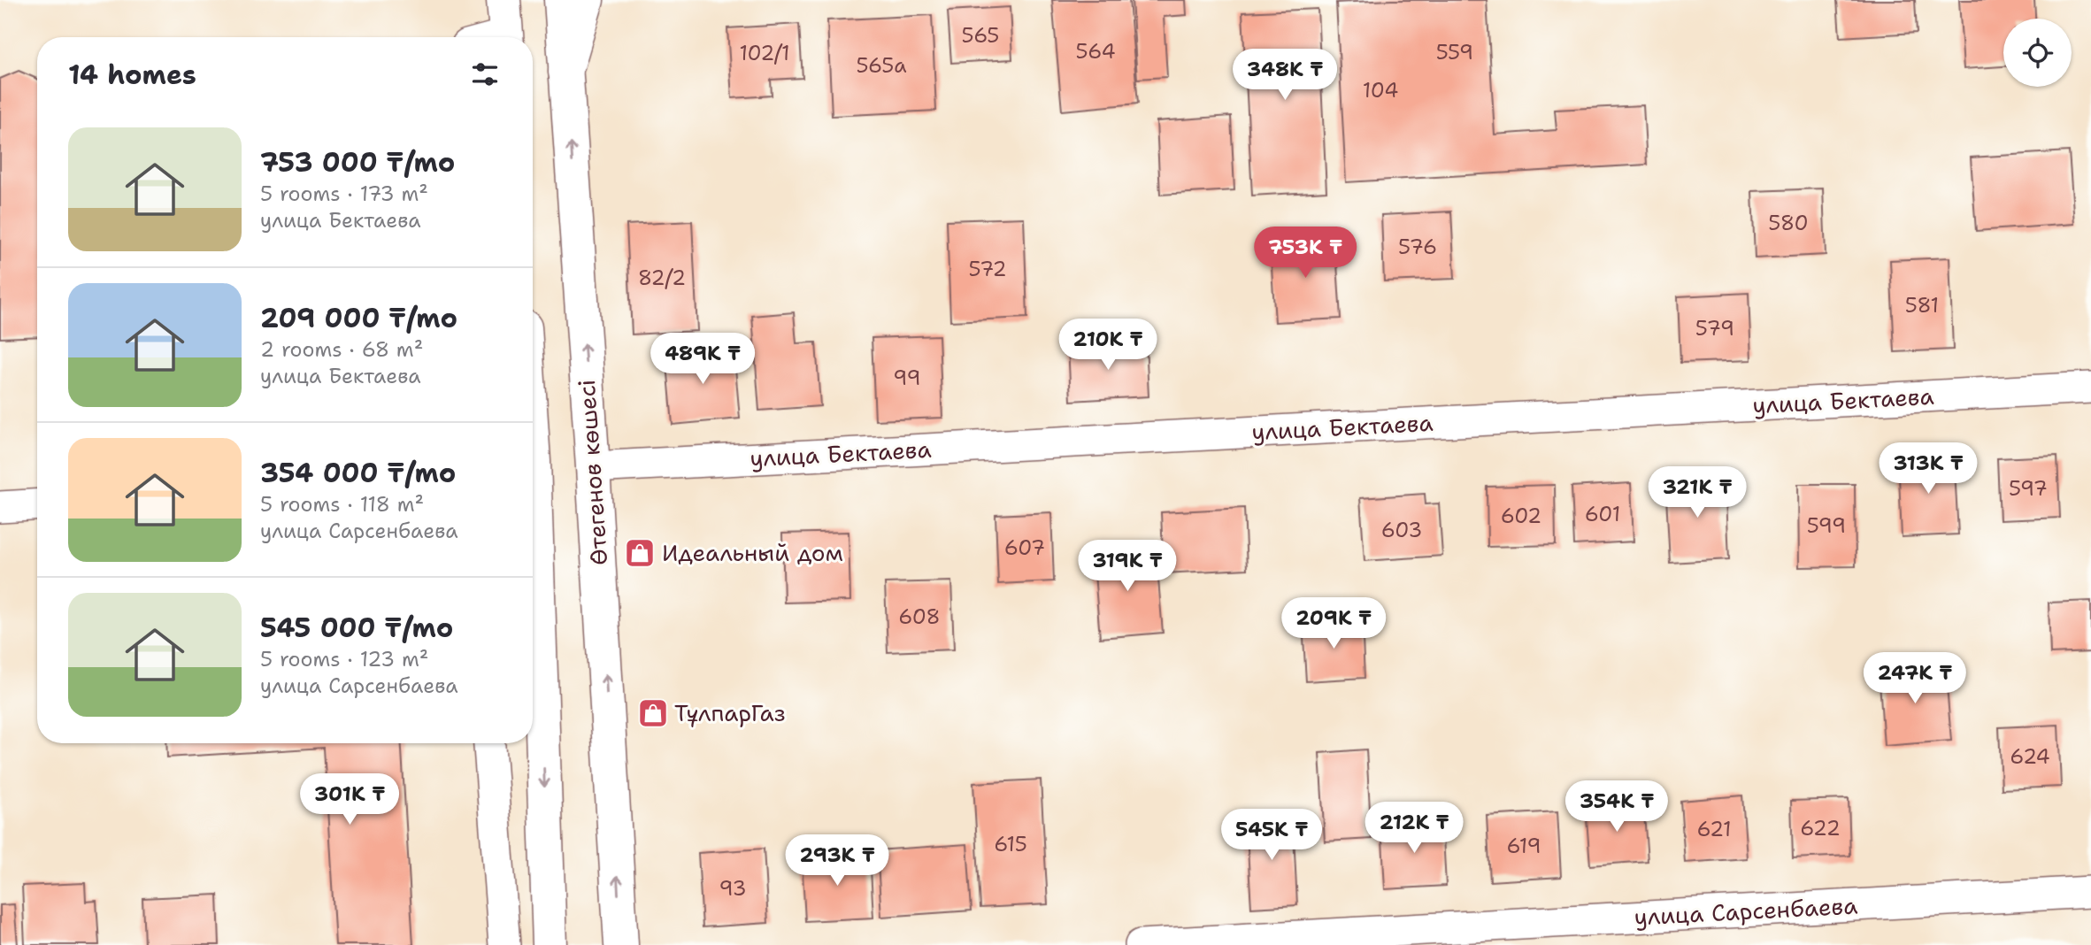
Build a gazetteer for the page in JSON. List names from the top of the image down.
{
  "streets": {
    "main road": ["Өтегенов көшесі"],
    "street": ["улица Бектаева", "улица Сарсенбаева"]
  },
  "crossings": [
    ["улица Бектаева", "Өтегенов көшесі"]
  ],
  "places": {
    "shop": ["Идеальный дом", "ТұлпарГаз"]
  },
  "house_numbers": [
    "565",
    "564",
    "559",
    "102/1",
    "565а",
    "104",
    "580",
    "576",
    "572",
    "82/2",
    "581",
    "579",
    "99",
    "597",
    "601",
    "602",
    "599",
    "603",
    "607",
    "608",
    "624",
    "622",
    "621",
    "615",
    "619",
    "93"
  ],
  "page": {
    "heading": "14 homes",
    "price": [
      "348K ₸",
      "753K ₸",
      "210K ₸",
      "489K ₸",
      "313K ₸",
      "321K ₸",
      "319K ₸",
      "209K ₸",
      "247K ₸",
      "301K ₸",
      "354K ₸",
      "212K ₸",
      "545K ₸",
      "293K ₸"
    ],
    "list": [
      {
        "name": "753 000 ₸/mo",
        "note": "5 rooms · 173 m² · улица Бектаева"
      },
      {
        "name": "209 000 ₸/mo",
        "note": "2 rooms · 68 m² · улица Бектаева"
      },
      {
        "name": "354 000 ₸/mo",
        "note": "5 rooms · 118 m² · улица Сарсенбаева"
      },
      {
        "name": "545 000 ₸/mo",
        "note": "5 rooms · 123 m² · улица Сарсенбаева"
      }
    ]
  }
}
